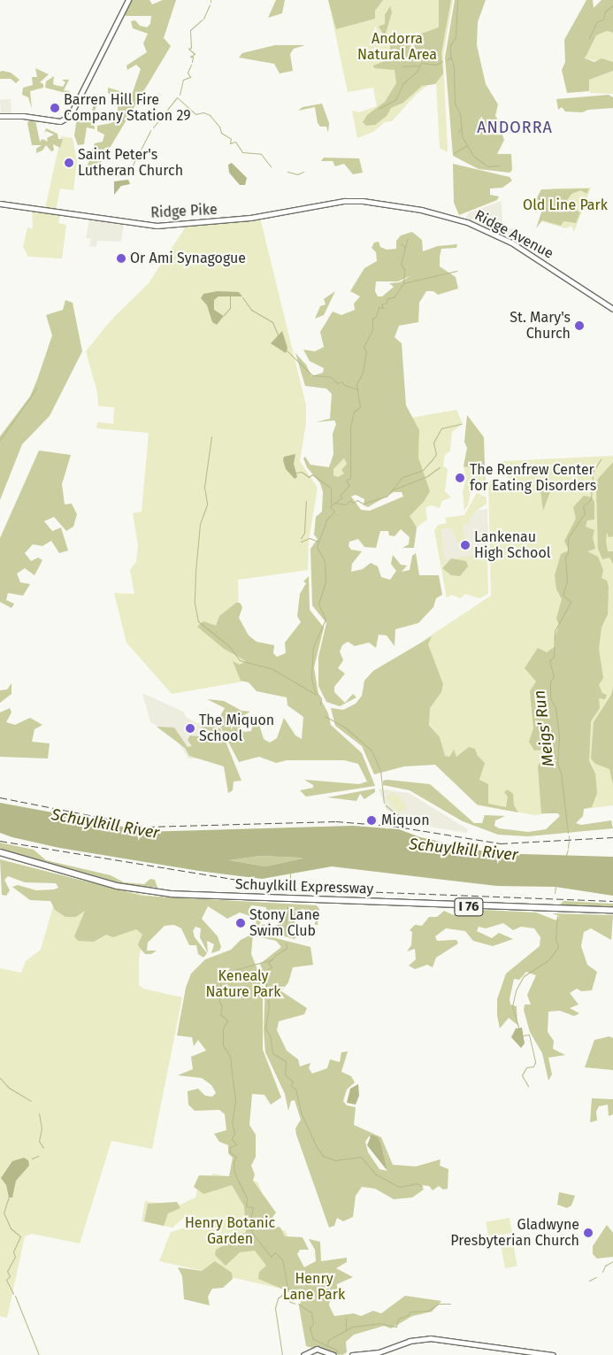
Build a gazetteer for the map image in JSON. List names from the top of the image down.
{
  "streets": {
    "highway": ["Schuylkill Expressway", "I 76"],
    "main road": ["Ridge Pike", "Ridge Avenue"]
  },
  "crossings": [
    ["Ridge Pike", "Ridge Avenue"]
  ],
  "districts": ["ANDORRA"],
  "water": ["Meigs' Run", "Schuylkill River"],
  "parks": [
    "Andorra Natural Area",
    "Old Line Park",
    "Kenealy Nature Park",
    "Henry Botanic Garden",
    "Henry Lane Park"
  ],
  "places": [
    "Barren Hill Fire Company Station 29",
    "Saint Peter's Lutheran Church",
    "Or Ami Synagogue",
    "St. Mary's Church",
    "The Renfrew Center for Eating Disorders",
    "Lankenau High School",
    "The Miquon School",
    "Miquon",
    "Stony Lane Swim Club",
    "Gladwyne Presbyterian Church"
  ]
}
